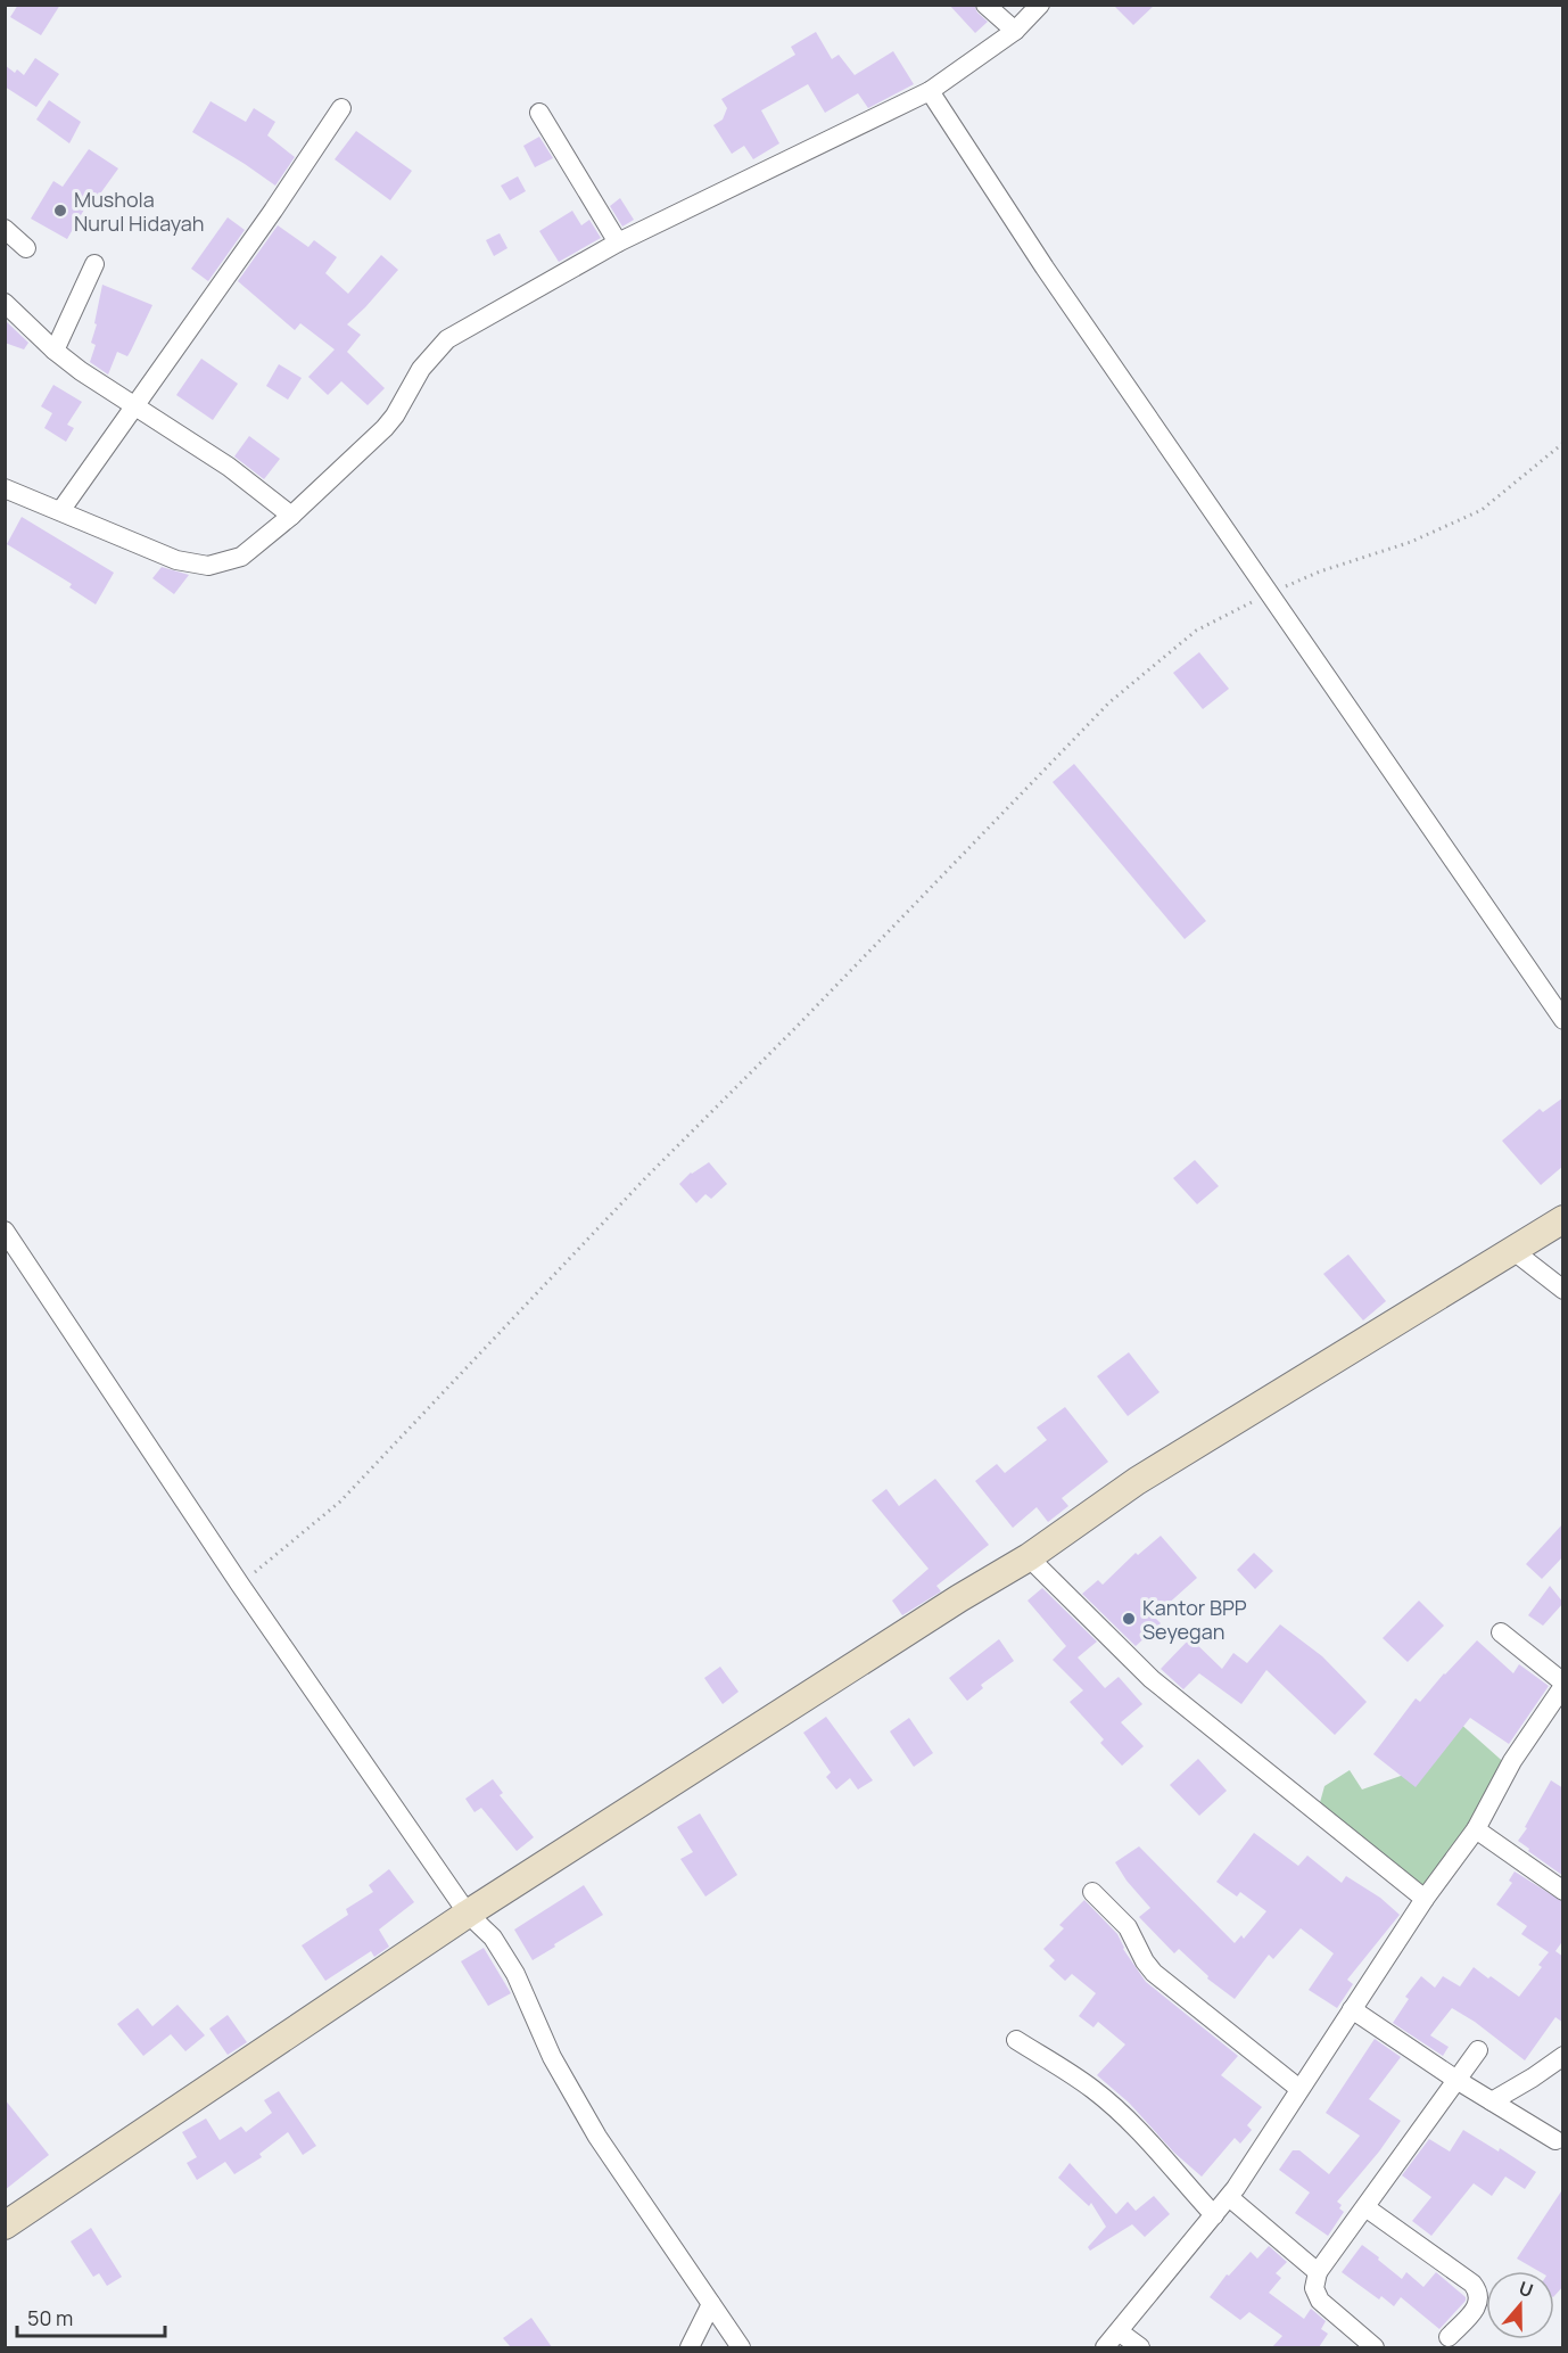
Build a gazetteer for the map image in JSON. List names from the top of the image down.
{
  "places": ["Mushola Nurul Hidayah", "Kantor BPP Seyegan"],
  "scale_bar": "50 m",
  "north": "top"
}
